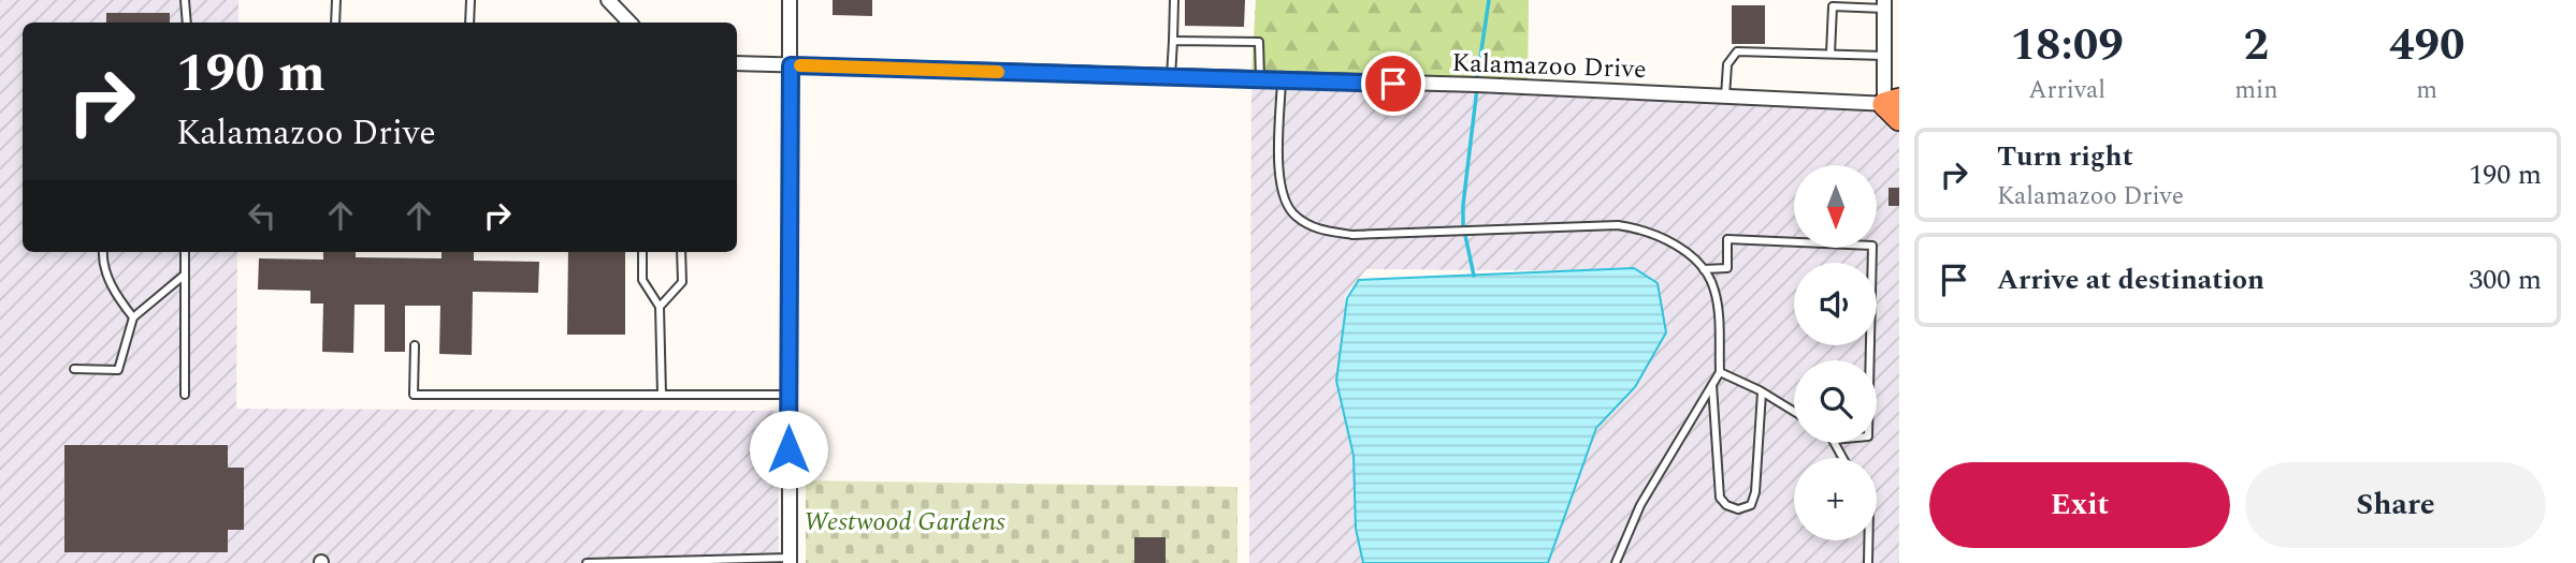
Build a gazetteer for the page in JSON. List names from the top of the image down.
{
  "streets": {
    "street": ["Kalamazoo Drive"]
  },
  "parks": ["Westwood Gardens"],
  "north": "bottom",
  "page": {
    "eta": [
      "18:09",
      "Arrival",
      "2",
      "min",
      "490",
      "m"
    ],
    "turn": ["190 m", "Kalamazoo Drive"],
    "list": [
      {
        "name": "Turn right",
        "note": "Kalamazoo Drive",
        "value": "190 m"
      },
      {
        "name": "Arrive at destination",
        "value": "300 m"
      }
    ],
    "map_buttons": "+",
    "buttons": ["Exit", "Share"]
  }
}
